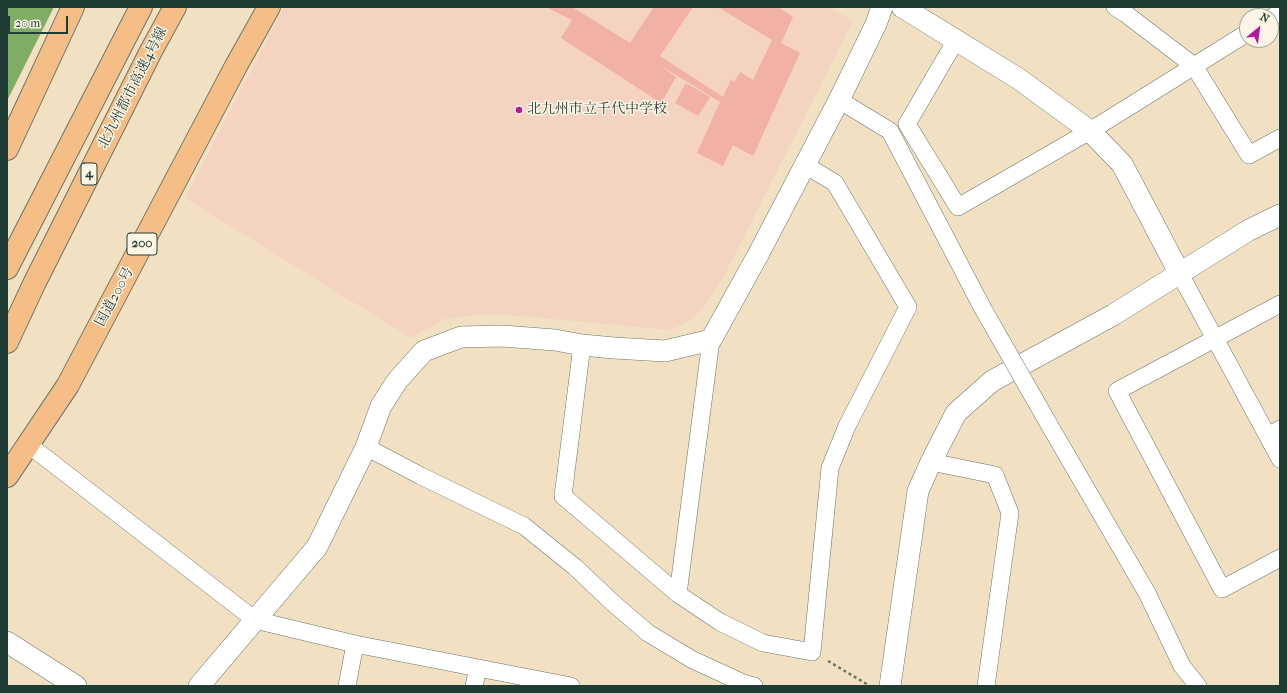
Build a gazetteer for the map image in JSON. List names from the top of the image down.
{
  "streets": {
    "highway": [
      "北九州都市高速4号線",
      "4",
      "200",
      "国道200号"
    ]
  },
  "places": ["北九州市立千代中学校"],
  "scale_bar": "20 m",
  "north": "top right"
}
